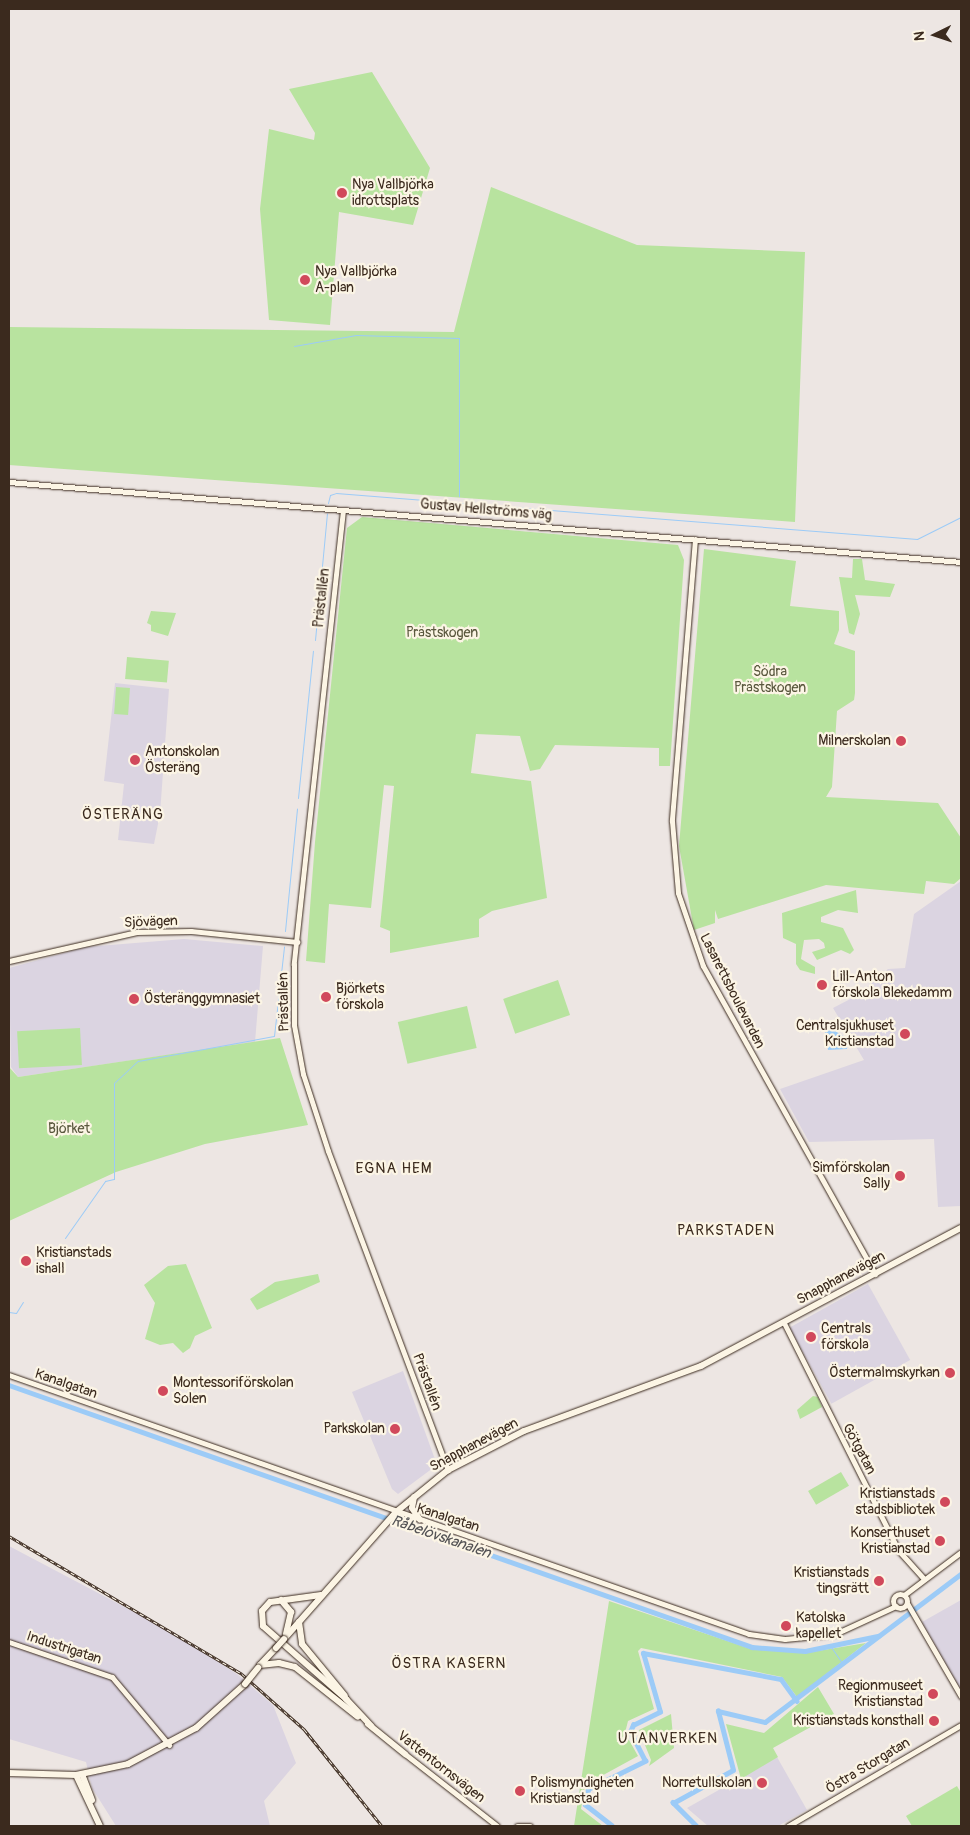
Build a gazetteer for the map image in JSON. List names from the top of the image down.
{
  "streets": {
    "main road": ["Snapphanevägen", "Vattentornsvägen"],
    "street": [
      "Gustav Hellströms väg",
      "Prästallén",
      "Sjövägen",
      "Lasarettsboulevarden",
      "Kanalgatan",
      "Götgatan",
      "Industrigatan",
      "Östra Storgatan"
    ]
  },
  "crossings": [
    ["Gustav Hellströms väg", "Prästallén"],
    ["Gustav Hellströms väg", "Lasarettsboulevarden"],
    ["Prästallén", "Sjövägen"],
    ["Prästallén", "Snapphanevägen"],
    ["Lasarettsboulevarden", "Snapphanevägen"],
    ["Snapphanevägen", "Kanalgatan"],
    ["Snapphanevägen", "Götgatan"],
    ["Snapphanevägen", "Industrigatan"]
  ],
  "districts": [
    "ÖSTERÄNG",
    "EGNA HEM",
    "PARKSTADEN",
    "ÖSTRA KASERN",
    "UTANVERKEN"
  ],
  "water": ["Råbelövskanalen"],
  "parks": ["Prästskogen", "Södra Prästskogen", "Björket"],
  "places": [
    "Nya Vallbjörka idrottsplats",
    "Nya Vallbjörka A-plan",
    "Milnerskolan",
    "Antonskolan Österäng",
    "Lill-Anton förskola Blekedamm",
    "Björkets förskola",
    "Österänggymnasiet",
    "Centralsjukhuset Kristianstad",
    "Simförskolan Sally",
    "Kristianstads ishall",
    "Centrals förskola",
    "Östermalmskyrkan",
    "Montessoriförskolan Solen",
    "Parkskolan",
    "Kristianstads stadsbibliotek",
    "Konserthuset Kristianstad",
    "Kristianstads tingsrätt",
    "Katolska kapellet",
    "Regionmuseet Kristianstad",
    "Kristianstads konsthall",
    "Norretullskolan",
    "Polismyndigheten Kristianstad"
  ],
  "north": "left"
}
